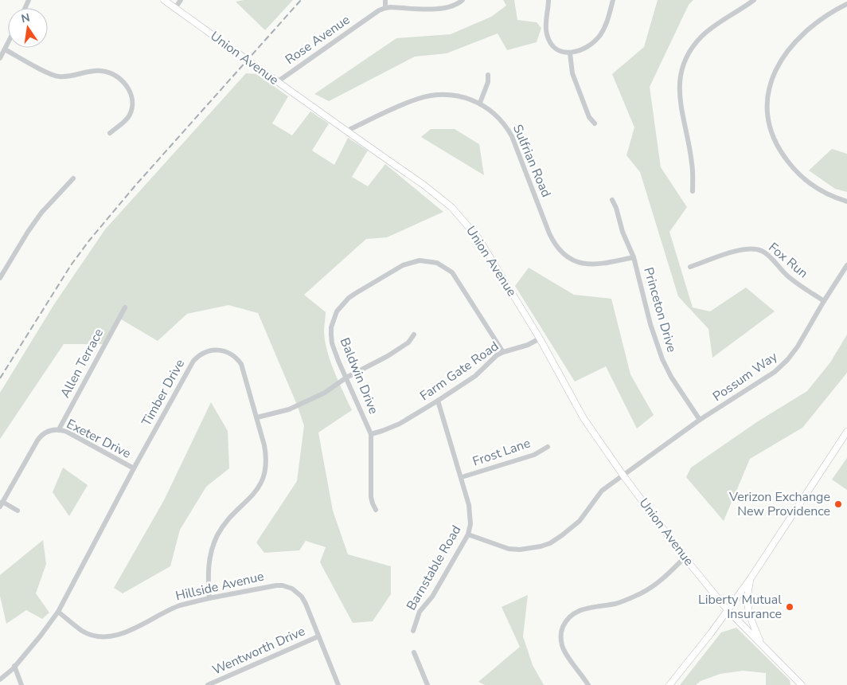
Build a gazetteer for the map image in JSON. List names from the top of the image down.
{
  "streets": {
    "main road": ["Union Avenue"],
    "street": [
      "Rose Avenue",
      "Sulfrian Road",
      "Fox Run",
      "Princeton Drive",
      "Allen Terrace",
      "Farm Gate Road",
      "Baldwin Drive",
      "Possum Way",
      "Timber Drive",
      "Exeter Drive",
      "Frost Lane",
      "Barnstable Road",
      "Hillside Avenue",
      "Wentworth Drive"
    ]
  },
  "crossings": [
    ["Rose Avenue", "Union Avenue"],
    ["Union Avenue", "Sulfrian Road"],
    ["Union Avenue", "Farm Gate Road"],
    ["Union Avenue", "Possum Way"],
    ["Sulfrian Road", "Princeton Drive"],
    ["Fox Run", "Possum Way"],
    ["Princeton Drive", "Possum Way"],
    ["Allen Terrace", "Exeter Drive"],
    ["Farm Gate Road", "Baldwin Drive"],
    ["Farm Gate Road", "Barnstable Road"],
    ["Possum Way", "Barnstable Road"],
    ["Timber Drive", "Exeter Drive"],
    ["Timber Drive", "Hillside Avenue"],
    ["Frost Lane", "Barnstable Road"],
    ["Hillside Avenue", "Wentworth Drive"]
  ],
  "places": ["Verizon Exchange New Providence", "Liberty Mutual Insurance"],
  "north": "top"
}
